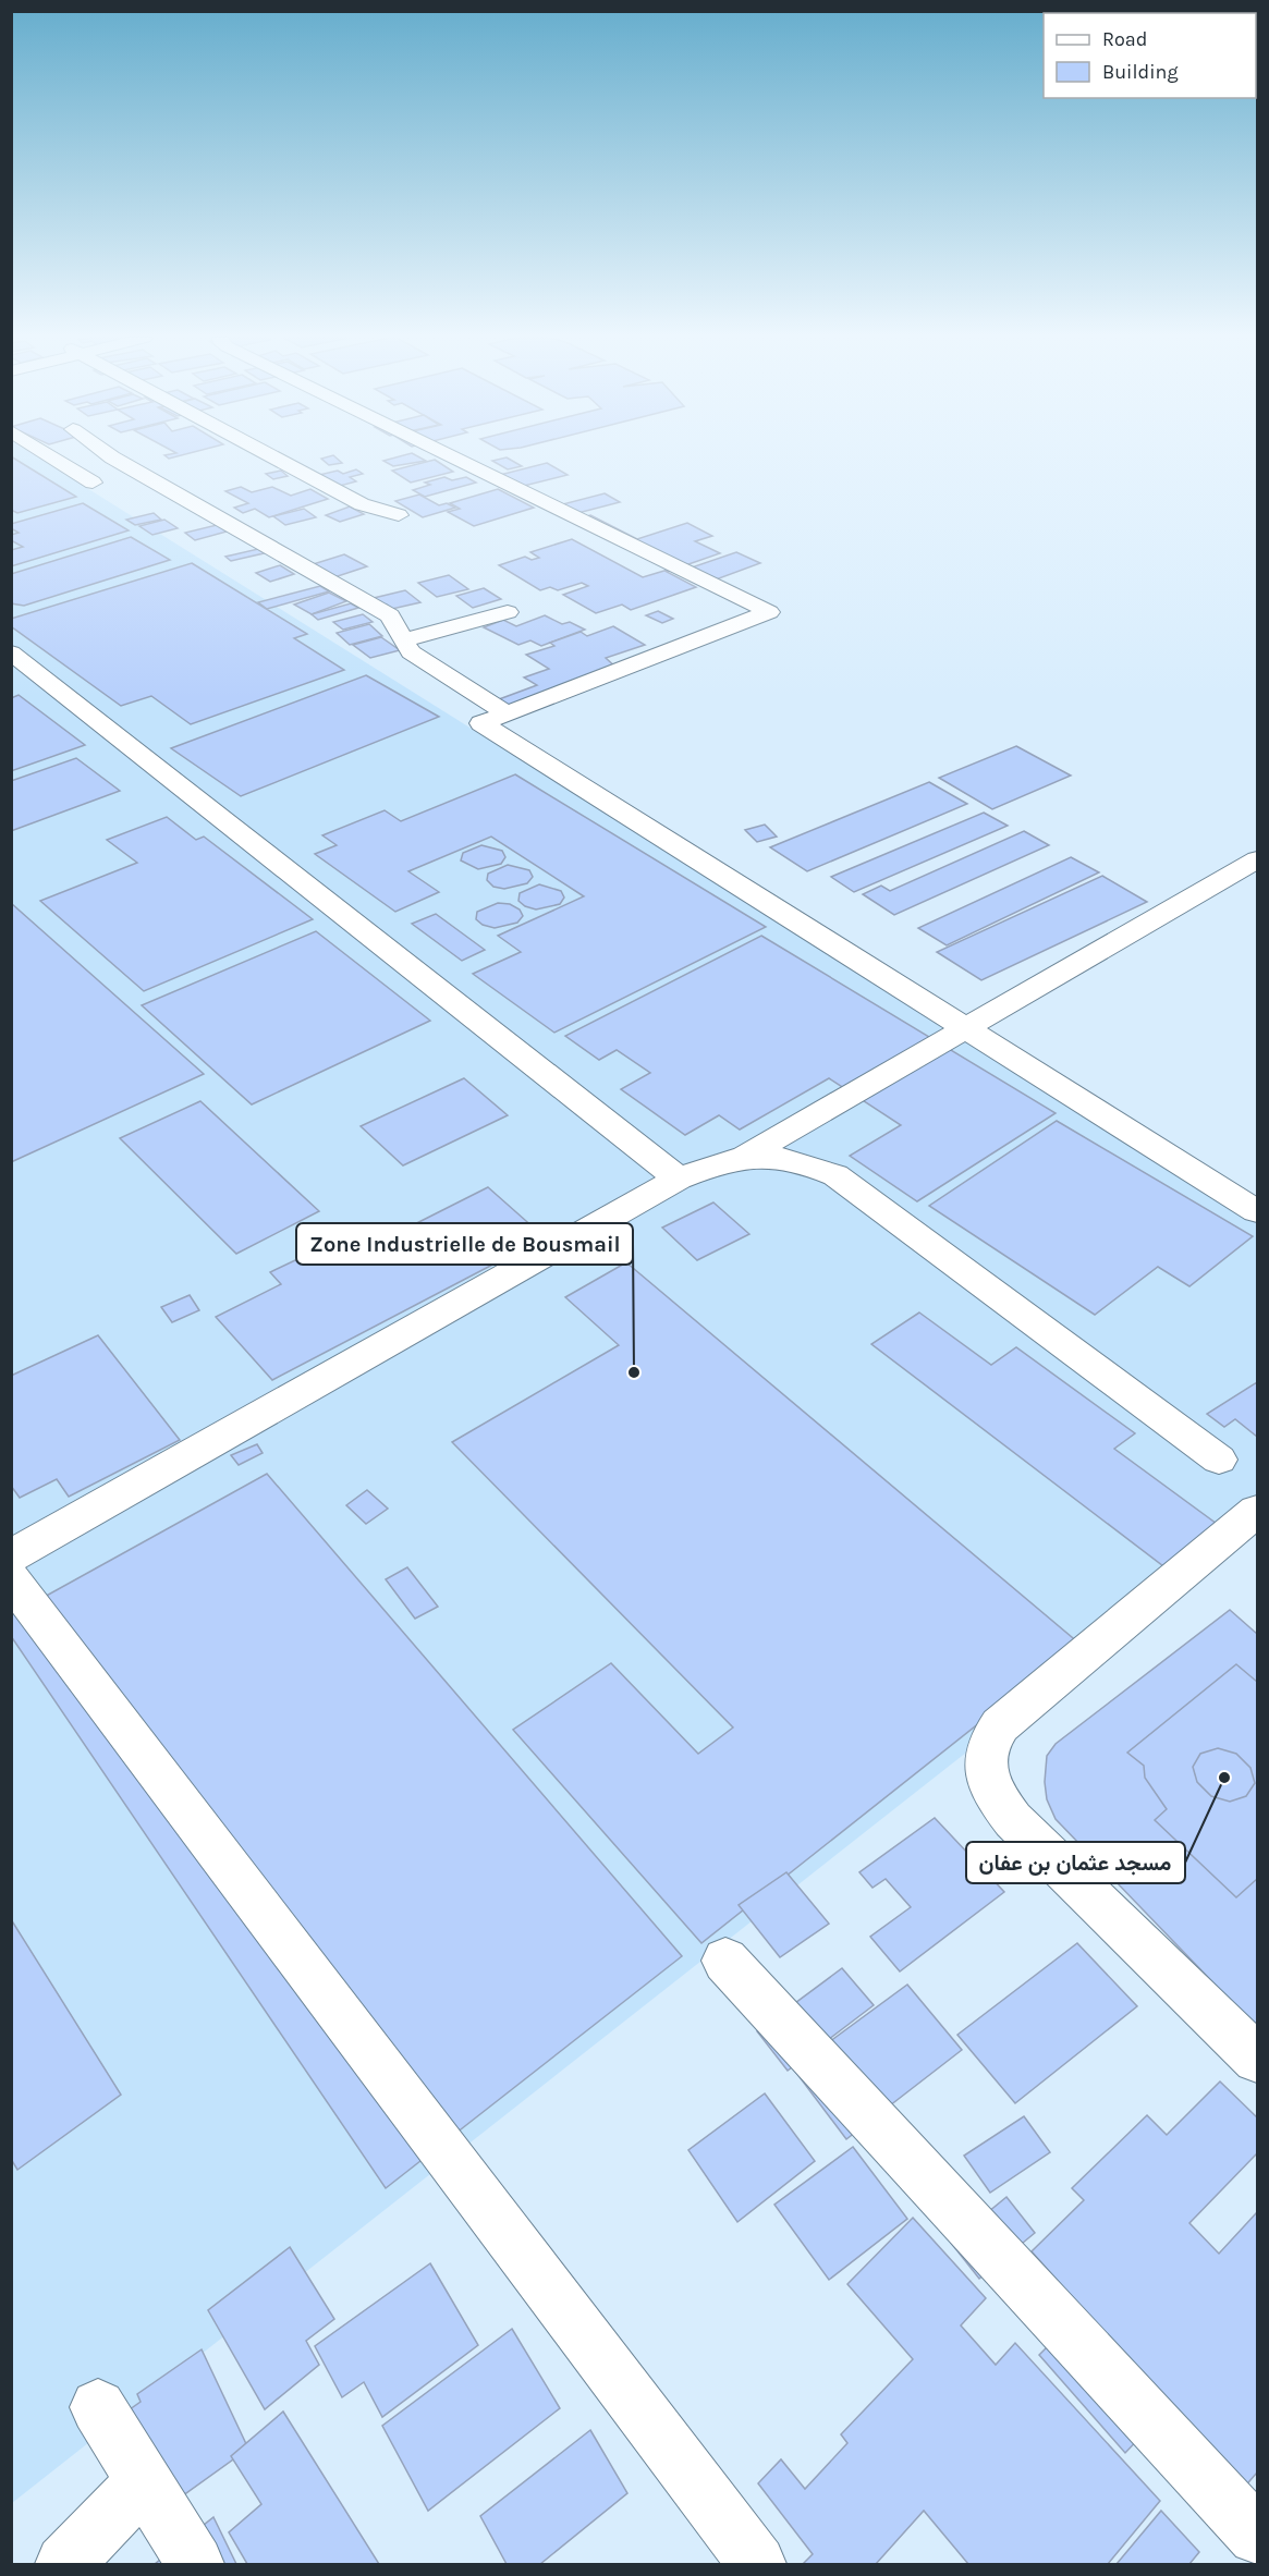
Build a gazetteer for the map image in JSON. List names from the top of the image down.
{
  "places": ["Zone Industrielle de Bousmail", "مسجد عثمان بن عفان"],
  "legend": ["Road", "Building"]
}
